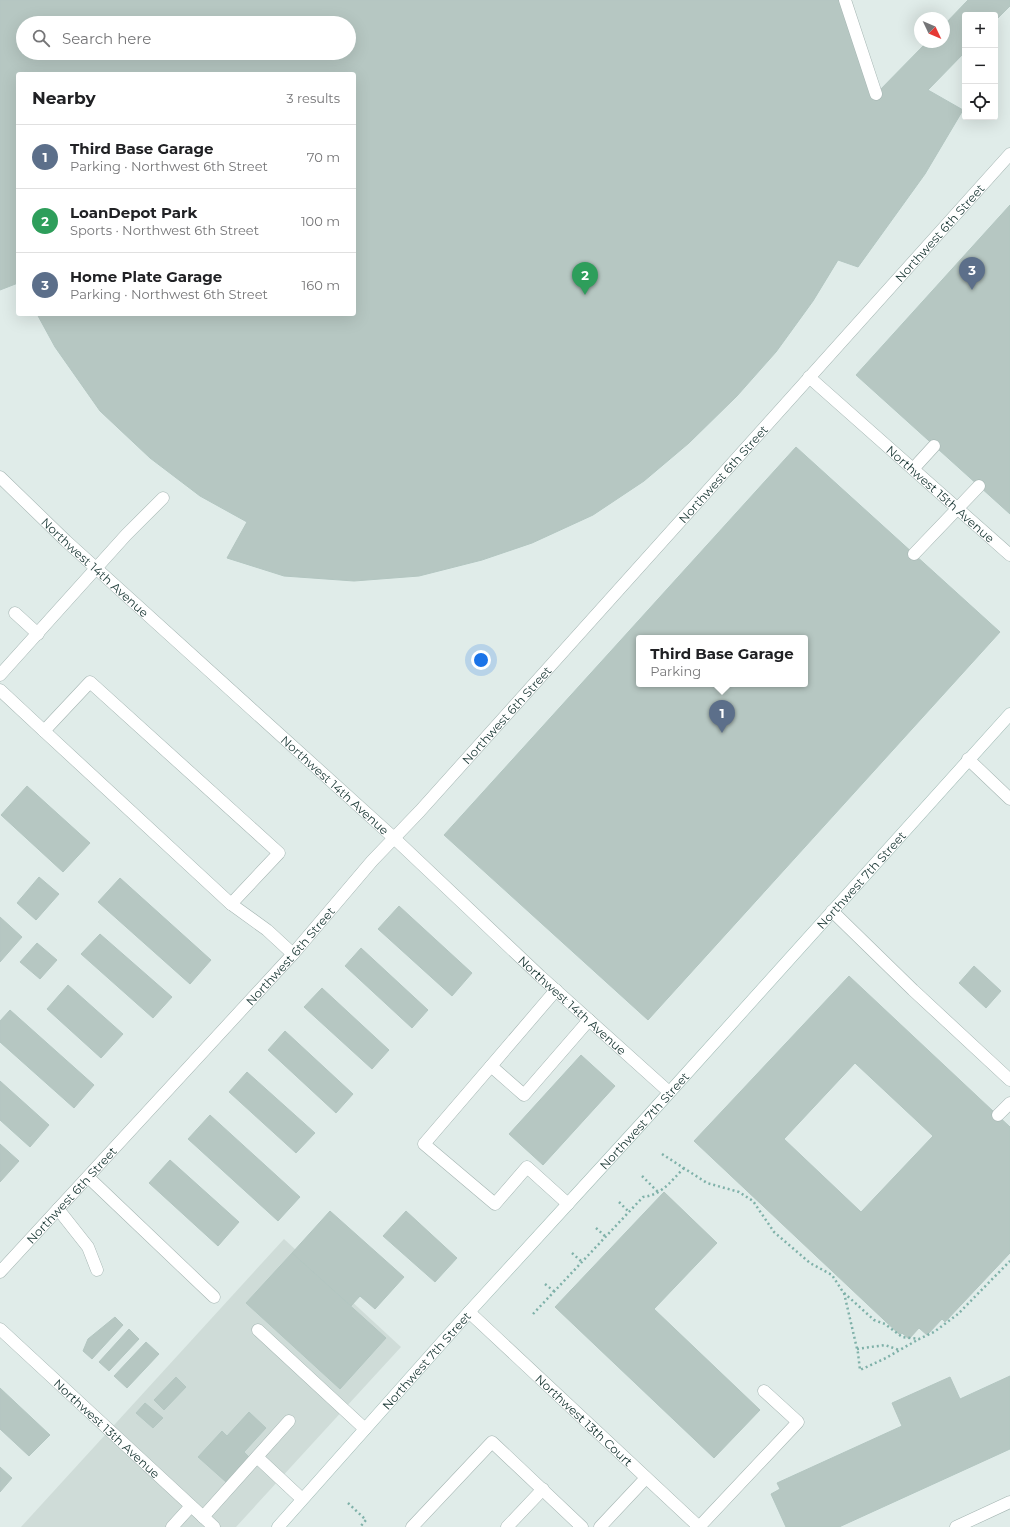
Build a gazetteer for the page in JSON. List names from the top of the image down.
{
  "streets": {
    "street": [
      "Northwest 6th Street",
      "Northwest 15th Avenue",
      "Northwest 14th Avenue",
      "Northwest 7th Street",
      "Northwest 13th Court",
      "Northwest 13th Avenue"
    ]
  },
  "crossings": [
    ["Northwest 6th Street", "Northwest 15th Avenue"],
    ["Northwest 6th Street", "Northwest 14th Avenue"],
    ["Northwest 14th Avenue", "Northwest 7th Street"],
    ["Northwest 7th Street", "Northwest 13th Court"]
  ],
  "north": "bottom right",
  "page": {
    "map_buttons": ["+", "−"],
    "search": "Search here",
    "heading": ["Nearby", "3 results"],
    "list": [
      {
        "mark": "1",
        "name": "Third Base Garage",
        "note": "Parking · Northwest 6th Street",
        "value": "70 m"
      },
      {
        "mark": "2",
        "name": "LoanDepot Park",
        "note": "Sports · Northwest 6th Street",
        "value": "100 m"
      },
      {
        "mark": "3",
        "name": "Home Plate Garage",
        "note": "Parking · Northwest 6th Street",
        "value": "160 m"
      }
    ],
    "pins": ["3", "2", "1"],
    "popup": ["Third Base Garage", "Parking"]
  }
}
